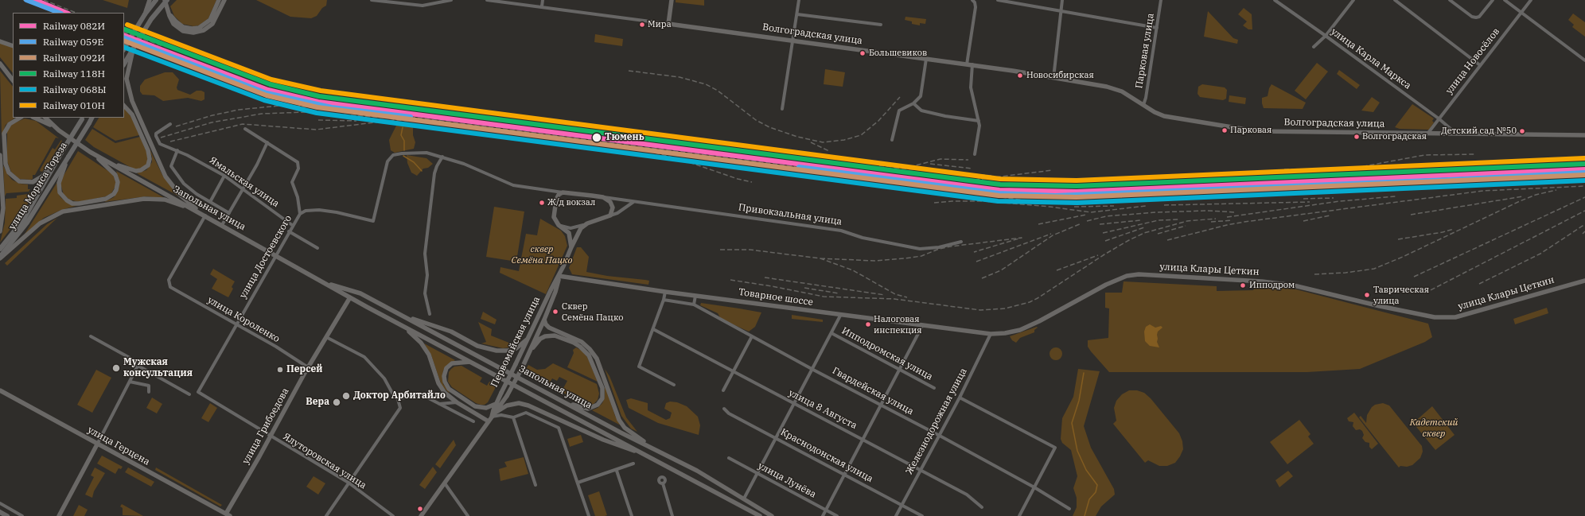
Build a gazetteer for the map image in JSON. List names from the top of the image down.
{
  "streets": {
    "main road": ["улица Мориса Тореза"],
    "street": [
      "Волгоградская улица",
      "Парковая улица",
      "улица Карла Маркса",
      "улица Новосёлов",
      "Ямальская улица",
      "Запольная улица",
      "Привокзальная улица",
      "улица Достоевского",
      "улица Клары Цеткин",
      "Товарное шоссе",
      "улица Короленко",
      "Первомайская улица",
      "Ипподромская улица",
      "Гвардейская улица",
      "улица 8 Августа",
      "Железнодорожная улица",
      "улица Грибоедова",
      "улица Герцена",
      "Краснодонская улица",
      "Ялуторовская улица",
      "улица Лунёва"
    ]
  },
  "crossings": [
    ["Волгоградская улица", "Парковая улица"],
    ["Волгоградская улица", "улица Карла Маркса"],
    ["Волгоградская улица", "улица Новосёлов"],
    ["улица Карла Маркса", "улица Новосёлов"],
    ["Ямальская улица", "улица Достоевского"],
    ["Запольная улица", "улица Достоевского"],
    ["Запольная улица", "улица Короленко"],
    ["Запольная улица", "улица Грибоедова"],
    ["улица Достоевского", "улица Короленко"],
    ["улица Достоевского", "Ялуторовская улица"],
    ["улица Клары Цеткин", "Товарное шоссе"],
    ["улица Клары Цеткин", "Железнодорожная улица"],
    ["Товарное шоссе", "Первомайская улица"],
    ["Товарное шоссе", "Железнодорожная улица"],
    ["улица Короленко", "улица Грибоедова"],
    ["улица Короленко", "Ялуторовская улица"],
    ["Гвардейская улица", "Железнодорожная улица"],
    ["улица 8 Августа", "Железнодорожная улица"],
    ["Железнодорожная улица", "Краснодонская улица"],
    ["улица Грибоедова", "улица Герцена"],
    ["улица Грибоедова", "Ялуторовская улица"]
  ],
  "parks": ["сквер Семёна Пацко", "Кадетский сквер"],
  "places": [
    "Мира",
    "Большевиков",
    "Новосибирская",
    "Парковая",
    "Детский сад №50",
    "Волгоградская",
    "Тюмень",
    "Ж/д вокзал",
    "Ипподром",
    "Таврическая улица",
    "Сквер Семёна Пацко",
    "Налоговая инспекция",
    "Мужская консультация",
    "Персей",
    "Доктор Арбитайло",
    "Вера"
  ],
  "lines": [
    "rail line 082И",
    "rail line 059Е",
    "rail line 010Н",
    "rail line 118Н",
    "rail line 092И",
    "rail line 068Ы"
  ],
  "legend": [
    "Railway 082И",
    "Railway 059Е",
    "Railway 092И",
    "Railway 118Н",
    "Railway 068Ы",
    "Railway 010Н"
  ]
}
